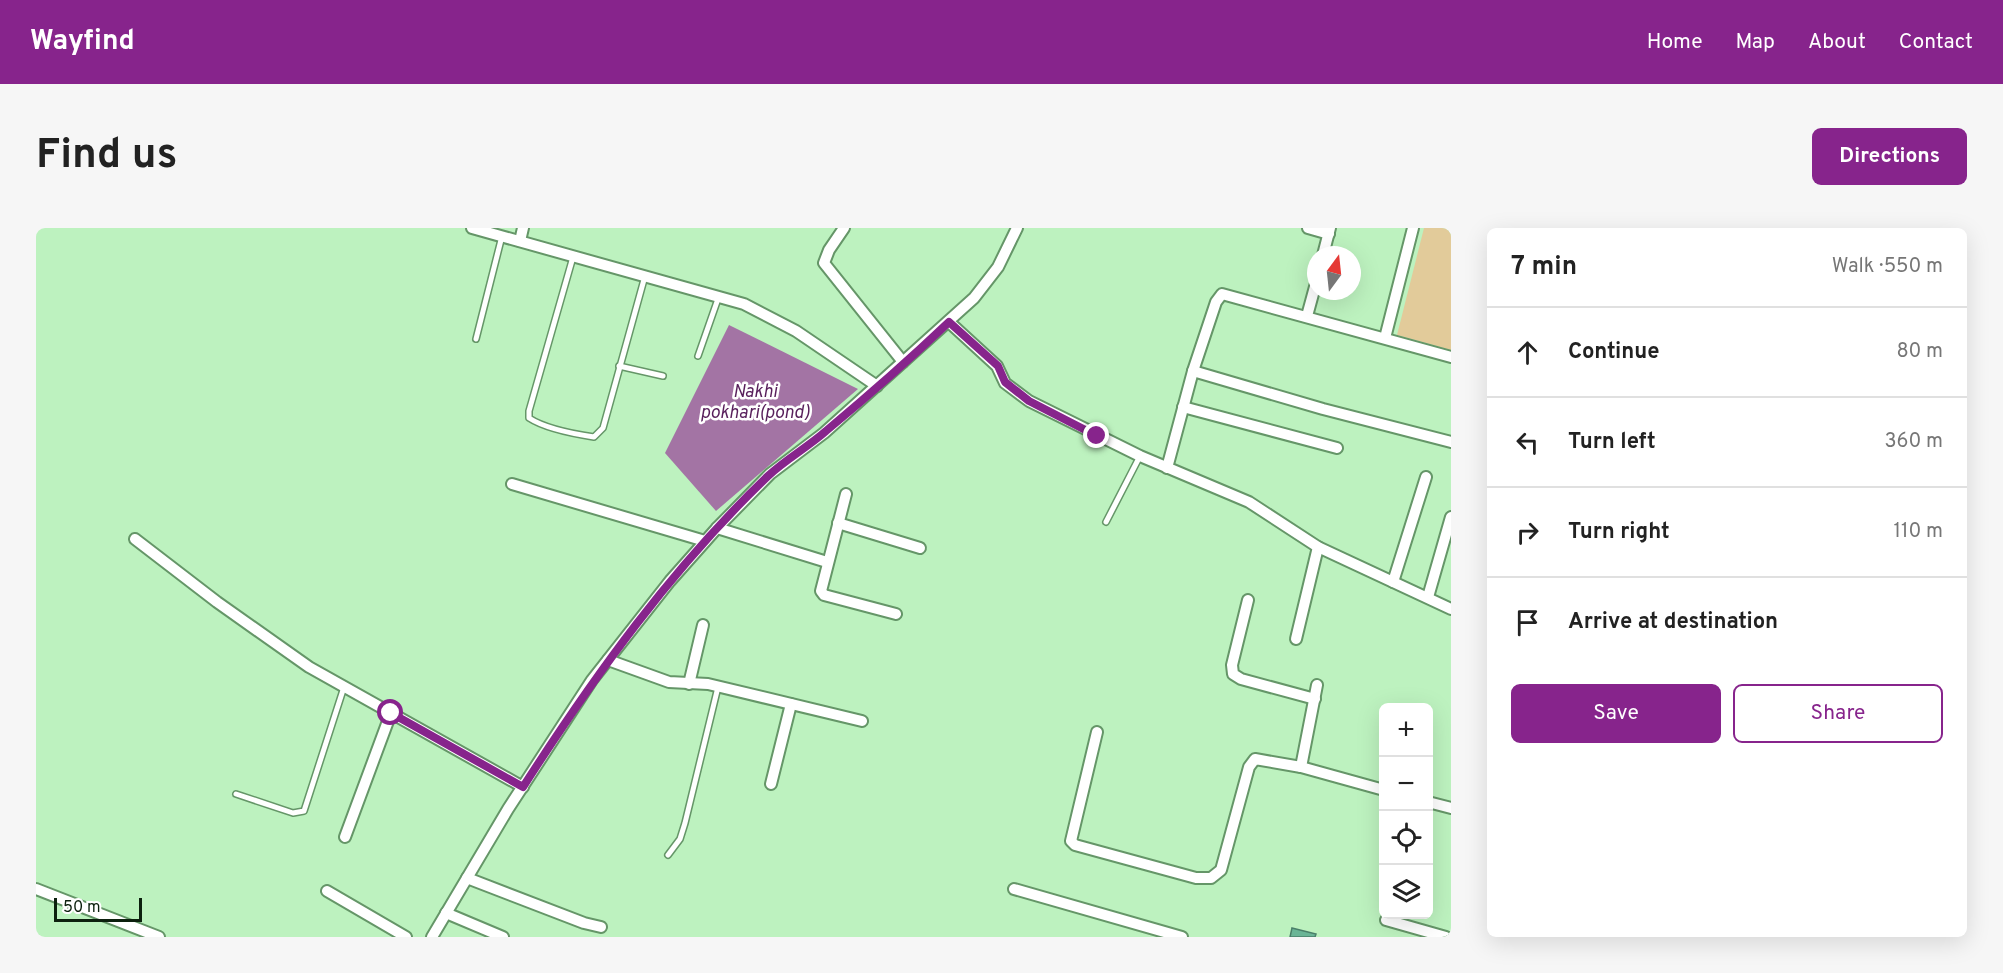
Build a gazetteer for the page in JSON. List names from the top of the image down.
{
  "water": ["Nakhi pokhari(pond)"],
  "scale_bar": "50 m",
  "north": "top",
  "page": {
    "header": "Wayfind",
    "nav": [
      "Home",
      "Map",
      "About",
      "Contact"
    ],
    "buttons": [
      "Directions",
      ["Save", "Share"]
    ],
    "title": "Find us",
    "heading": ["7 min", "Walk · 550 m"],
    "list": [
      ["Continue", "80 m"],
      ["Turn left", "360 m"],
      ["Turn right", "110 m"],
      "Arrive at destination"
    ],
    "map_buttons": ["+", "−"],
    "scale": "50 m"
  }
}
